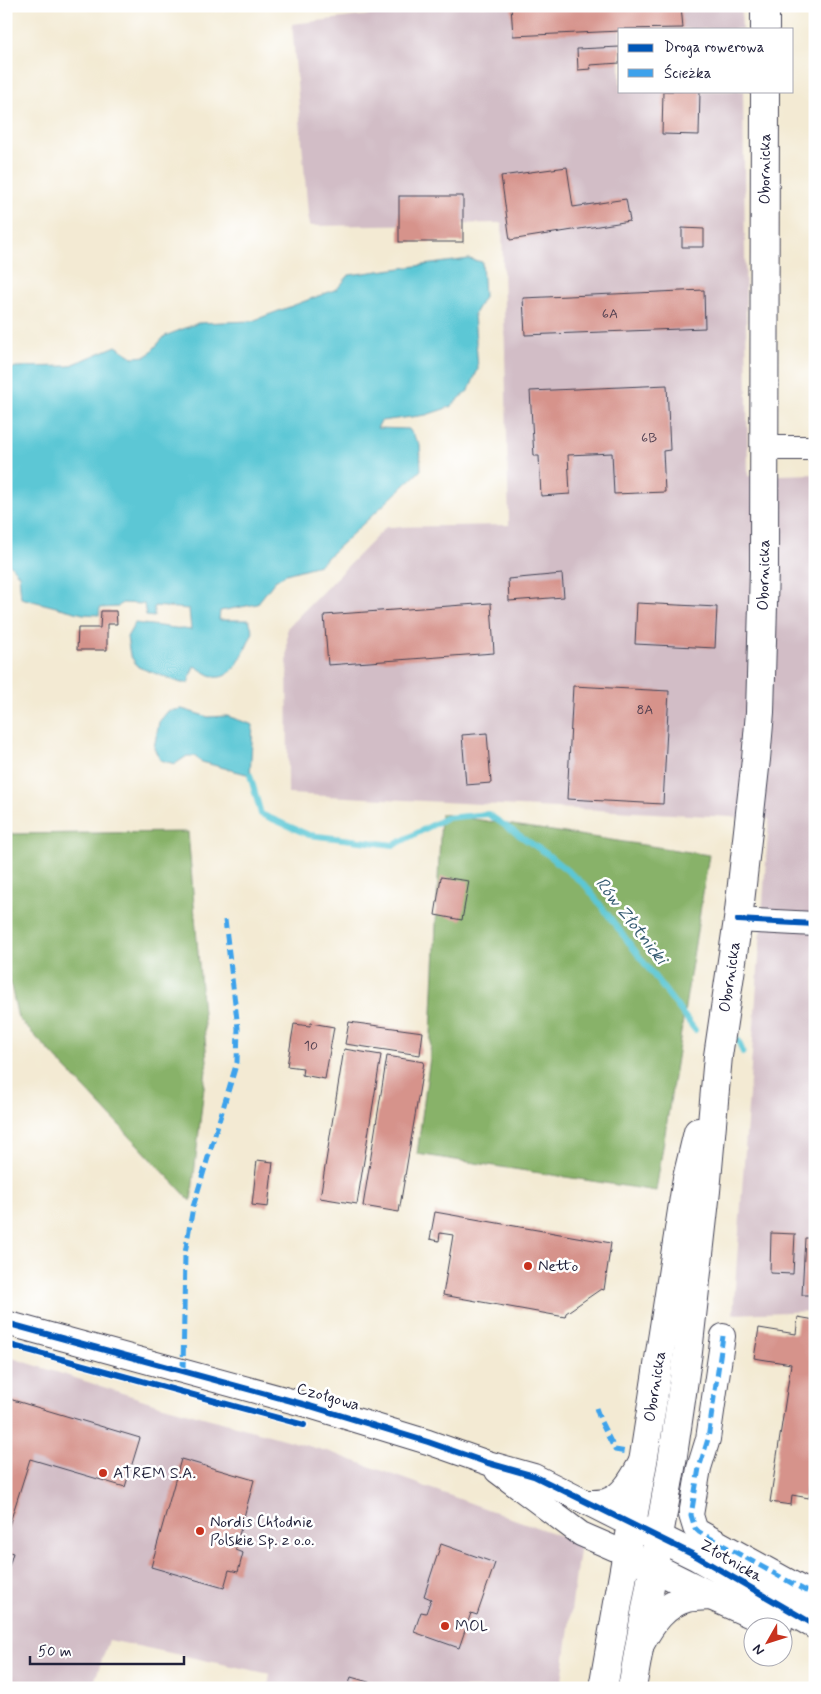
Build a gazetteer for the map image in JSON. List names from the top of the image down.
{
  "streets": {
    "main road": ["Obornicka", "Czołgowa", "Złotnicka"]
  },
  "crossings": [
    ["Obornicka", "Czołgowa"],
    ["Obornicka", "Złotnicka"],
    ["Czołgowa", "Złotnicka"]
  ],
  "water": ["Rów Złotnicki"],
  "places": [
    "Netto",
    "ATREM S.A.",
    "Nordis Chłodnie Polskie Sp. z o.o.",
    "MOL"
  ],
  "house_numbers": [
    "6A",
    "6B",
    "8A",
    "10"
  ],
  "legend": ["Droga rowerowa", "Ścieżka"],
  "scale_bar": "50 m",
  "north": "bottom left"
}
